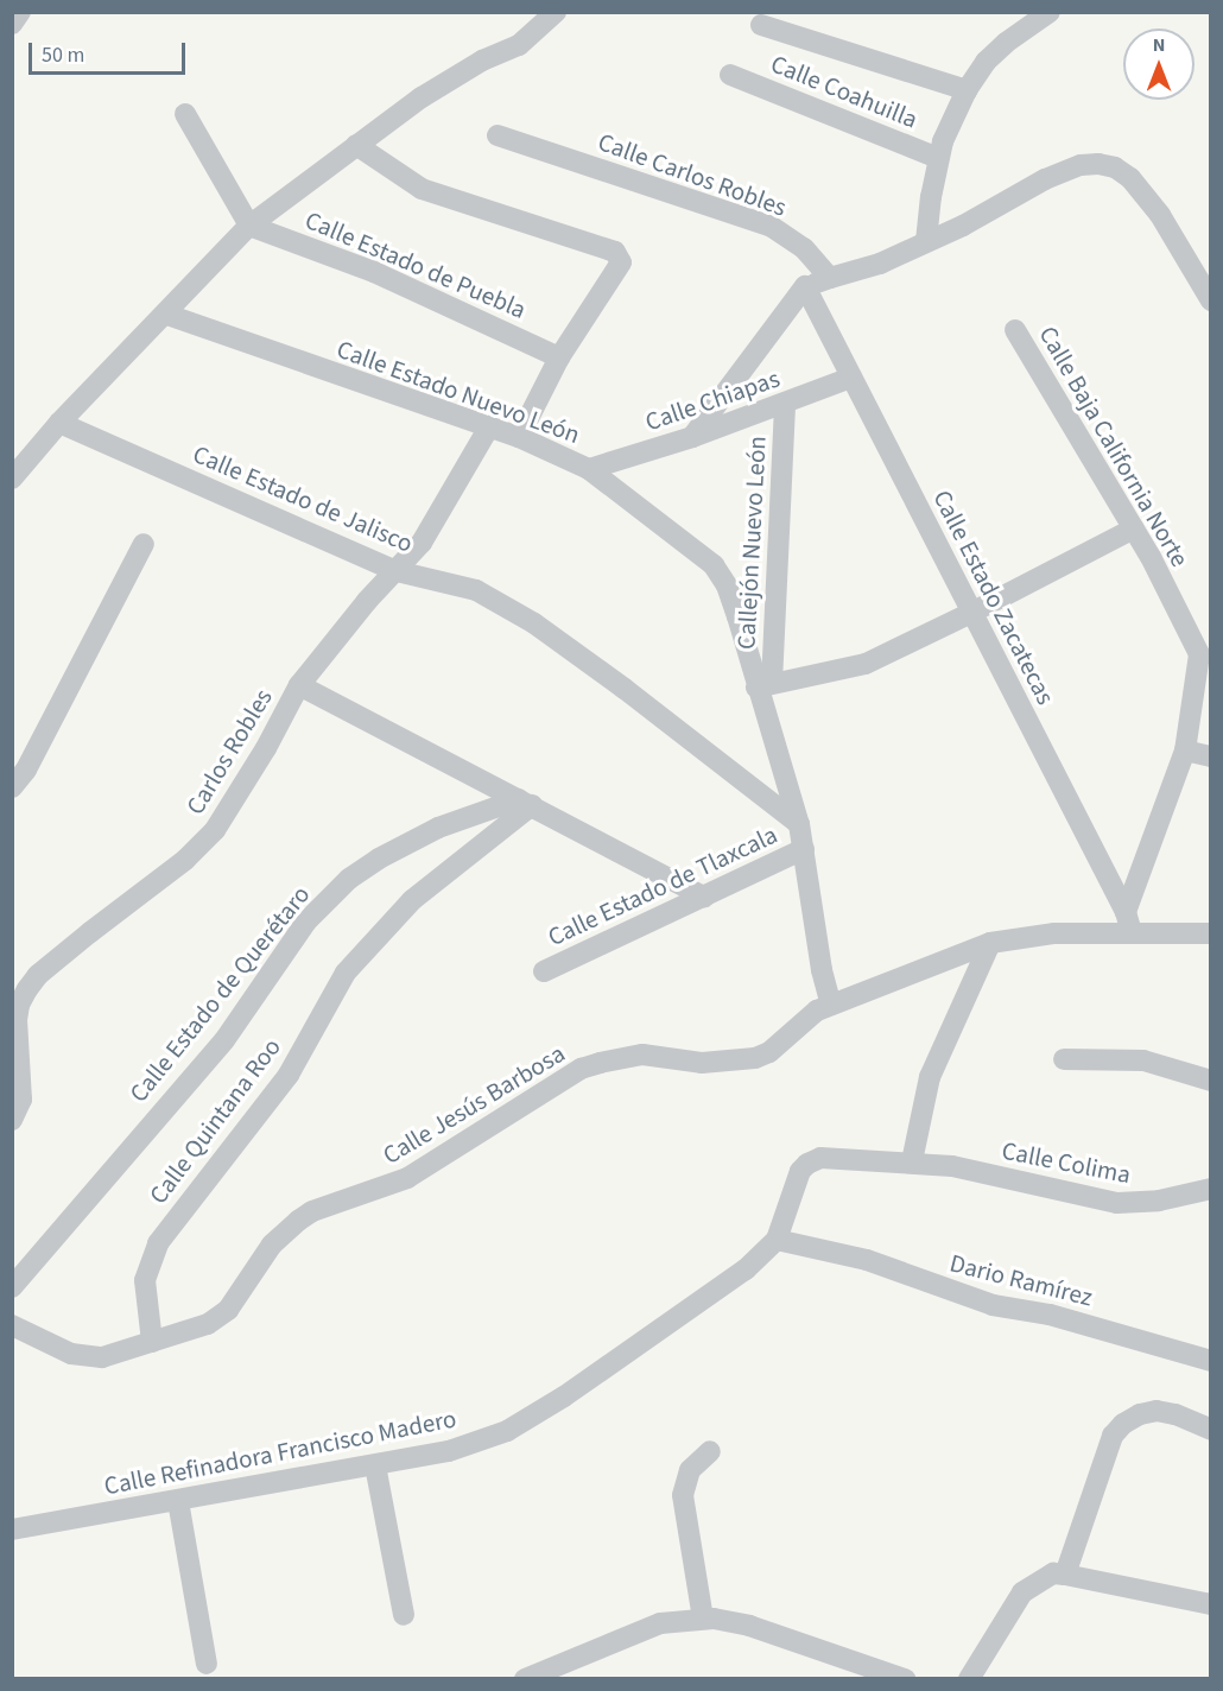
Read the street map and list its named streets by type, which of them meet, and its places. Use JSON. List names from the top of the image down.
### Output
{
  "streets": {
    "street": [
      "Calle Coahuilla",
      "Calle Carlos Robles",
      "Calle Estado de Puebla",
      "Calle Estado Nuevo León",
      "Calle Chiapas",
      "Calle Baja California Norte",
      "Calle Estado de Jalisco",
      "Callejón Nuevo León",
      "Calle Estado Zacatecas",
      "Carlos Robles",
      "Calle Estado de Tlaxcala",
      "Calle Estado de Querétaro",
      "Calle Jesús Barbosa",
      "Calle Quintana Roo",
      "Calle Colima",
      "Dario Ramírez",
      "Calle Refinadora Francisco Madero"
    ]
  },
  "crossings": [
    ["Calle Estado Nuevo León", "Calle Chiapas"],
    ["Calle Estado Nuevo León", "Calle Estado de Jalisco"],
    ["Calle Estado Nuevo León", "Callejón Nuevo León"],
    ["Calle Estado Nuevo León", "Carlos Robles"],
    ["Calle Estado Nuevo León", "Calle Estado de Tlaxcala"],
    ["Calle Estado Nuevo León", "Calle Jesús Barbosa"],
    ["Calle Chiapas", "Callejón Nuevo León"],
    ["Calle Chiapas", "Calle Estado Zacatecas"],
    ["Calle Baja California Norte", "Calle Estado Zacatecas"],
    ["Calle Baja California Norte", "Calle Jesús Barbosa"],
    ["Calle Estado de Jalisco", "Carlos Robles"],
    ["Calle Estado Zacatecas", "Calle Jesús Barbosa"],
    ["Calle Estado de Querétaro", "Calle Quintana Roo"],
    ["Calle Jesús Barbosa", "Calle Quintana Roo"],
    ["Calle Colima", "Calle Refinadora Francisco Madero"],
    ["Dario Ramírez", "Calle Refinadora Francisco Madero"]
  ],
  "scale_bar": "50 m",
  "north": "top"
}
